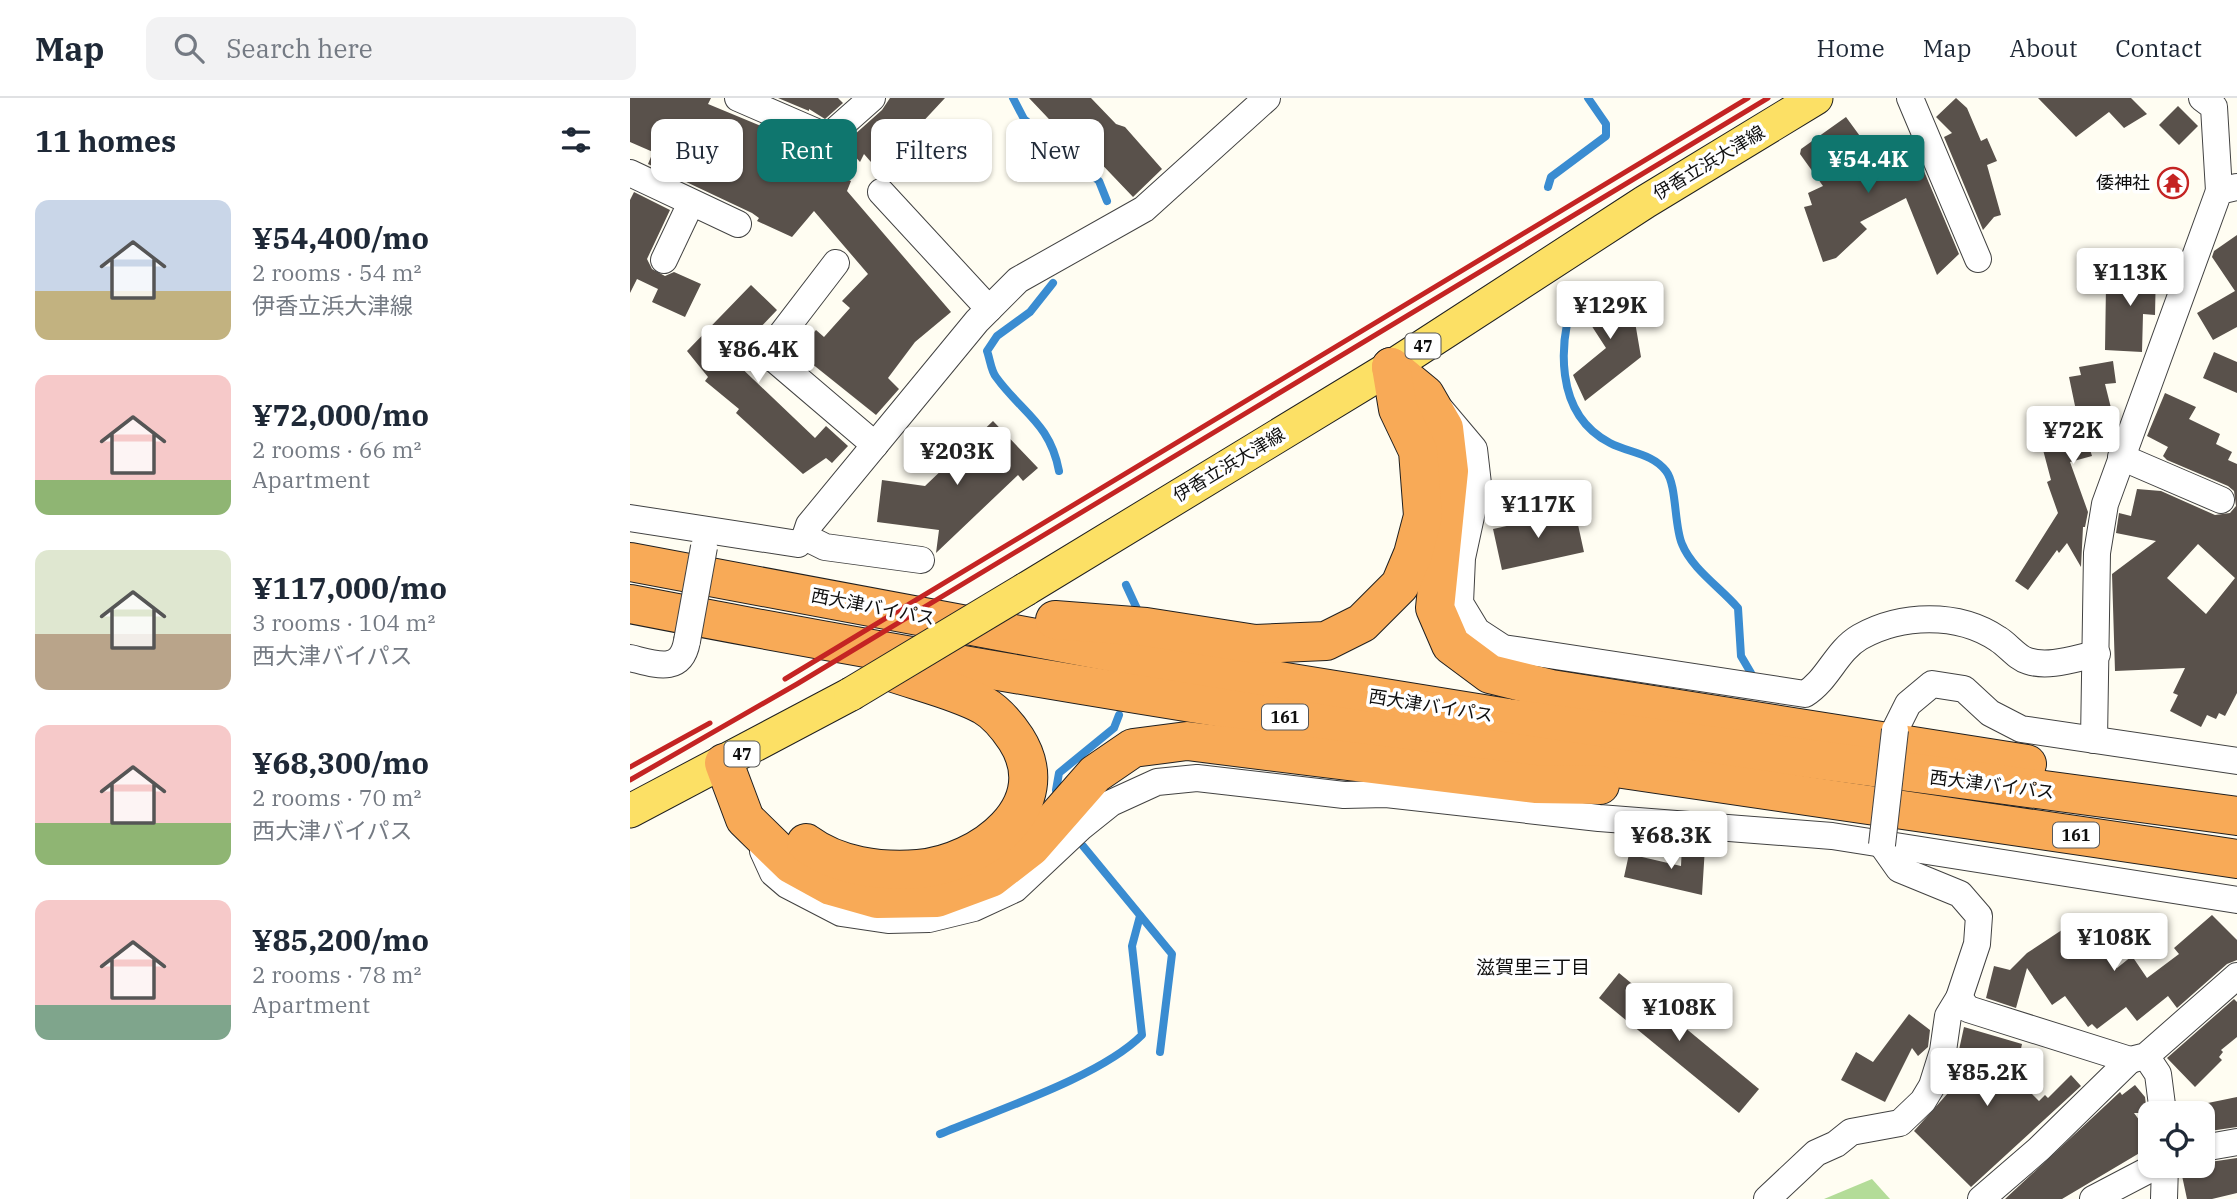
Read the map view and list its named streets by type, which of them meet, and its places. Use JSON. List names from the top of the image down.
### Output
{
  "streets": {
    "highway": ["西大津バイパス", "161"],
    "main road": ["伊香立浜大津線", "47"]
  },
  "districts": ["滋賀里三丁目"],
  "places": {
    "temple": ["倭神社"]
  },
  "page": {
    "header": "Map",
    "search": "Search here",
    "nav": [
      "Home",
      "Map",
      "About",
      "Contact"
    ],
    "heading": "11 homes",
    "chip": [
      "Buy",
      "Rent",
      "Filters",
      "New"
    ],
    "price": [
      "¥54.4K",
      "¥113K",
      "¥129K",
      "¥86.4K",
      "¥72K",
      "¥203K",
      "¥117K",
      "¥68.3K",
      "¥108K",
      "¥108K",
      "¥85.2K"
    ],
    "list": [
      {
        "name": "¥54,400/mo",
        "note": "2 rooms · 54 m² · 伊香立浜大津線"
      },
      {
        "name": "¥72,000/mo",
        "note": "2 rooms · 66 m² · Apartment"
      },
      {
        "name": "¥117,000/mo",
        "note": "3 rooms · 104 m² · 西大津バイパス"
      },
      {
        "name": "¥68,300/mo",
        "note": "2 rooms · 70 m² · 西大津バイパス"
      },
      {
        "name": "¥85,200/mo",
        "note": "2 rooms · 78 m² · Apartment"
      }
    ]
  }
}
